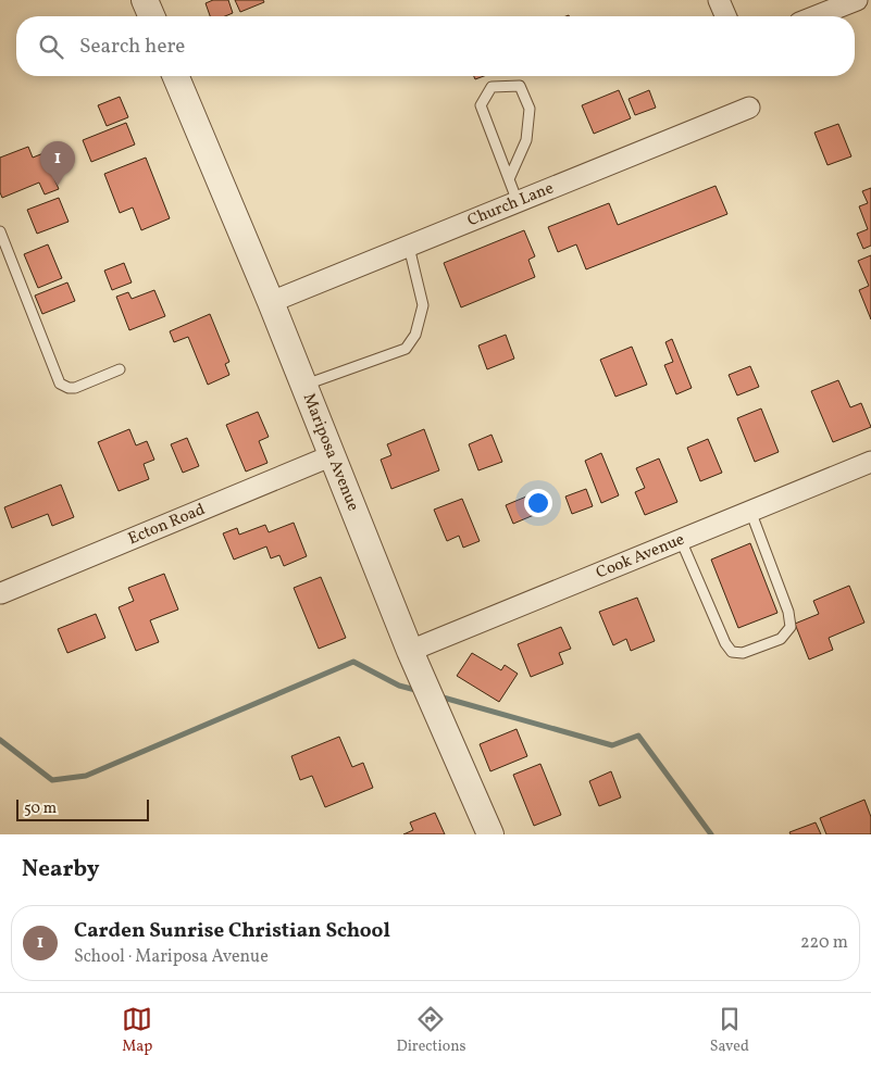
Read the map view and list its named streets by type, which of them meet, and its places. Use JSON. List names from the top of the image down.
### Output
{
  "streets": {
    "street": [
      "Church Lane",
      "Mariposa Avenue",
      "Ecton Road",
      "Cook Avenue"
    ]
  },
  "crossings": [
    ["Church Lane", "Mariposa Avenue"],
    ["Mariposa Avenue", "Ecton Road"],
    ["Mariposa Avenue", "Cook Avenue"]
  ],
  "scale_bar": "50 m",
  "page": {
    "search": "Search here",
    "pins": "1",
    "scale": "50 m",
    "heading": "Nearby",
    "list": [
      {
        "mark": "1",
        "name": "Carden Sunrise Christian School",
        "note": "School · Mariposa Avenue",
        "value": "220 m"
      }
    ],
    "nav": ["Map", "Directions", "Saved"]
  }
}
